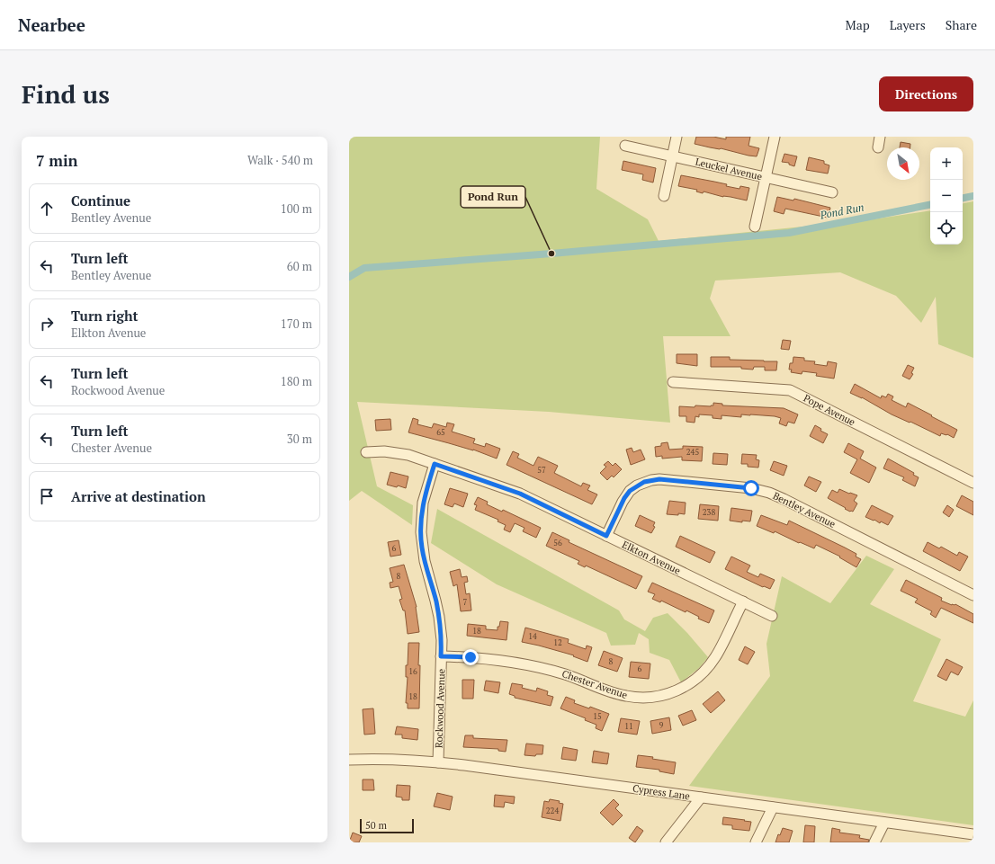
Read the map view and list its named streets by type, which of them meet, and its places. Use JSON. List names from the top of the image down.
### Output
{
  "streets": {
    "street": [
      "Leuckel Avenue",
      "Pope Avenue",
      "Bentley Avenue",
      "Elkton Avenue",
      "Chester Avenue",
      "Rockwood Avenue",
      "Cypress Lane"
    ]
  },
  "crossings": [
    ["Bentley Avenue", "Elkton Avenue"],
    ["Elkton Avenue", "Chester Avenue"],
    ["Elkton Avenue", "Rockwood Avenue"],
    ["Chester Avenue", "Rockwood Avenue"],
    ["Rockwood Avenue", "Cypress Lane"]
  ],
  "water": ["Pond Run"],
  "places": ["Pond Run"],
  "house_numbers": [
    "65",
    "245",
    "57",
    "238",
    "56",
    "6",
    "8",
    "7",
    "18",
    "14",
    "12",
    "8",
    "6",
    "16",
    "18",
    "15",
    "9",
    "11",
    "224"
  ],
  "scale_bar": "50 m",
  "north": "bottom right",
  "page": {
    "header": "Nearbee",
    "nav": ["Map", "Layers", "Share"],
    "buttons": "Directions",
    "title": "Find us",
    "heading": ["7 min", "Walk · 540 m"],
    "map_buttons": ["+", "−"],
    "list": [
      ["Continue", "Bentley Avenue", "100 m"],
      ["Turn left", "Bentley Avenue", "60 m"],
      ["Turn right", "Elkton Avenue", "170 m"],
      ["Turn left", "Rockwood Avenue", "180 m"],
      ["Turn left", "Chester Avenue", "30 m"],
      "Arrive at destination"
    ],
    "scale": "50 m"
  }
}
